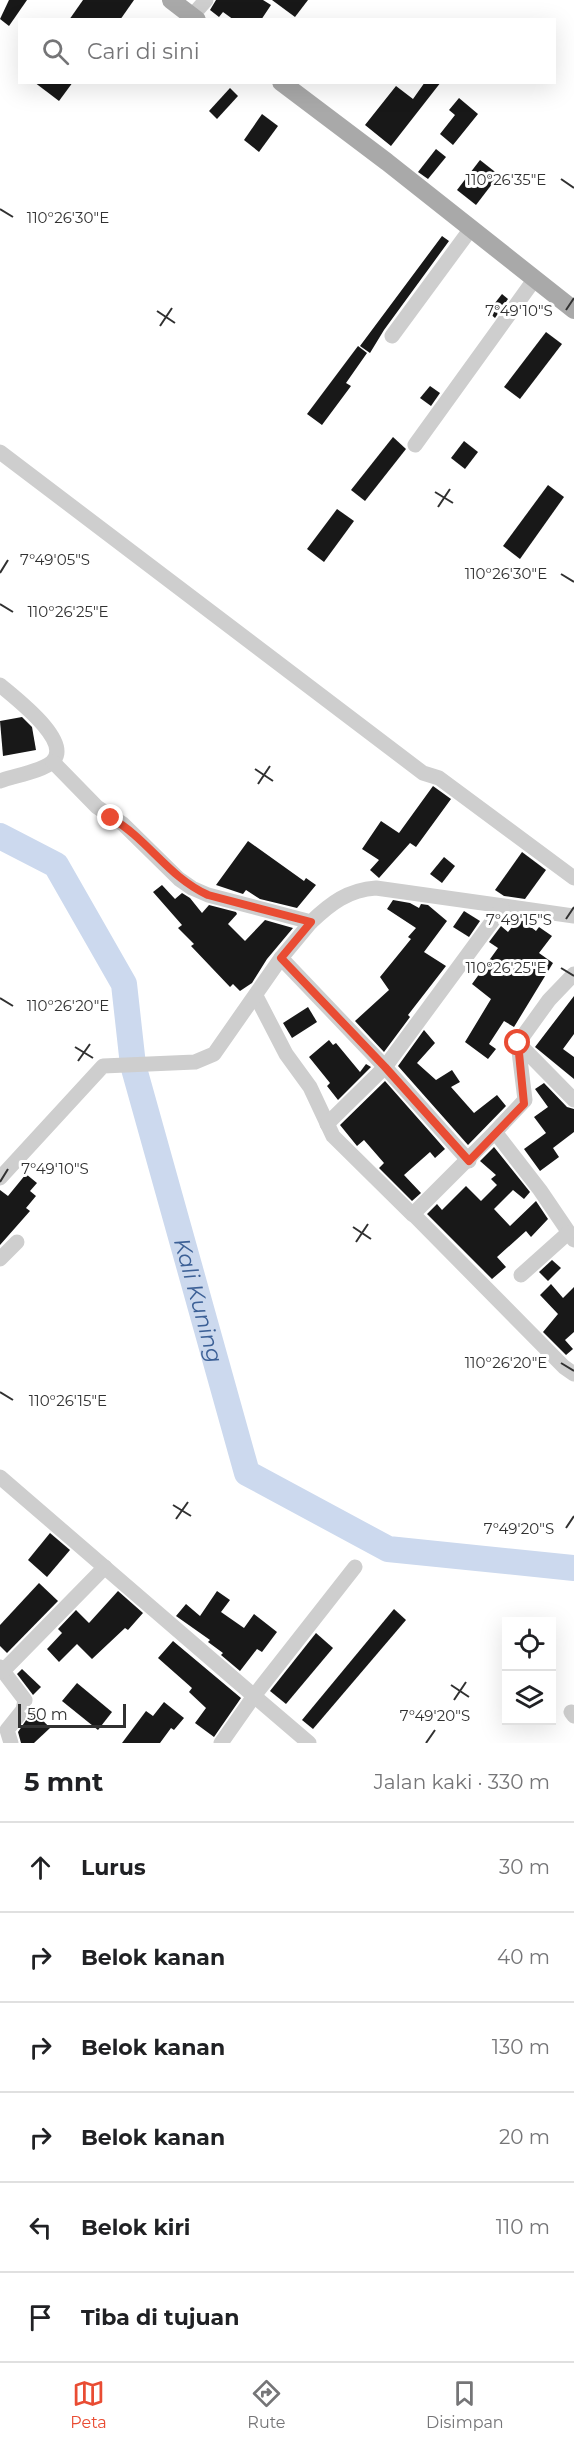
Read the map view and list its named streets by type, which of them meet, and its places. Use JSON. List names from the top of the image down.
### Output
{
  "water": ["Kali Kuning"],
  "scale_bar": "50 m",
  "page": {
    "search": "Cari di sini",
    "scale": "50 m",
    "heading": ["5 mnt", "Jalan kaki · 330 m"],
    "list": [
      ["Lurus", "30 m"],
      ["Belok kanan", "40 m"],
      ["Belok kanan", "130 m"],
      ["Belok kanan", "20 m"],
      ["Belok kiri", "110 m"],
      "Tiba di tujuan"
    ],
    "nav": ["Peta", "Rute", "Disimpan"]
  },
  "coordinates": [
    "110°26'35\"E",
    "110°26'30\"E",
    "7°49'10\"S",
    "7°49'05\"S",
    "110°26'25\"E",
    "7°49'15\"S",
    "110°26'20\"E",
    "110°26'15\"E",
    "7°49'20\"S"
  ]
}
